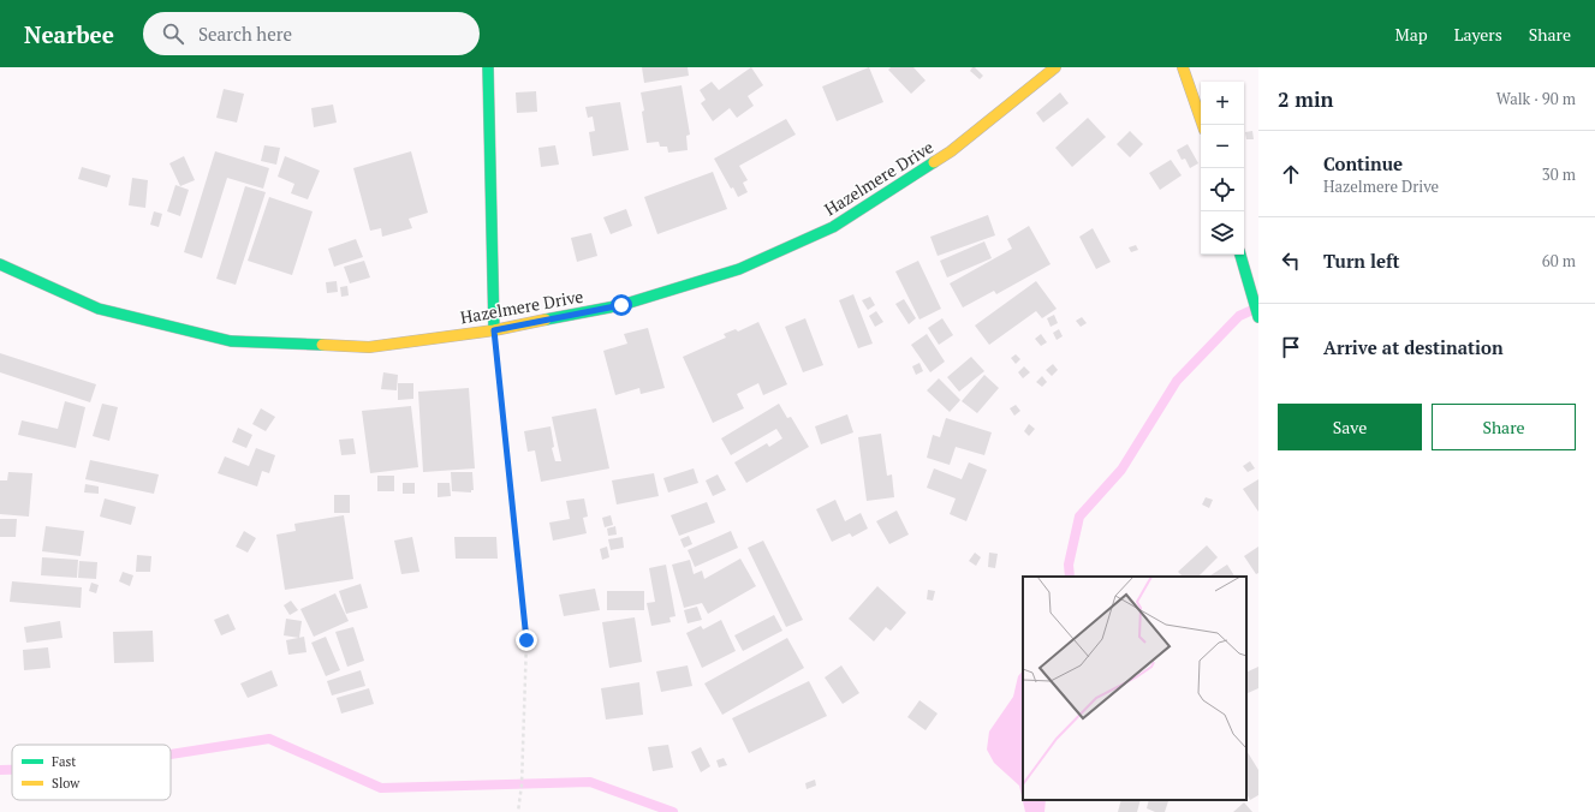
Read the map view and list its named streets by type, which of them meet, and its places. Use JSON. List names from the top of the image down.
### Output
{
  "streets": {
    "street": ["Hazelmere Drive"]
  },
  "legend": ["Fast", "Slow"],
  "page": {
    "header": "Nearbee",
    "search": "Search here",
    "nav": ["Map", "Layers", "Share"],
    "heading": ["2 min", "Walk · 90 m"],
    "map_buttons": ["+", "−"],
    "list": [
      ["Continue", "Hazelmere Drive", "30 m"],
      ["Turn left", "60 m"],
      "Arrive at destination"
    ],
    "buttons": ["Save", "Share"]
  }
}
